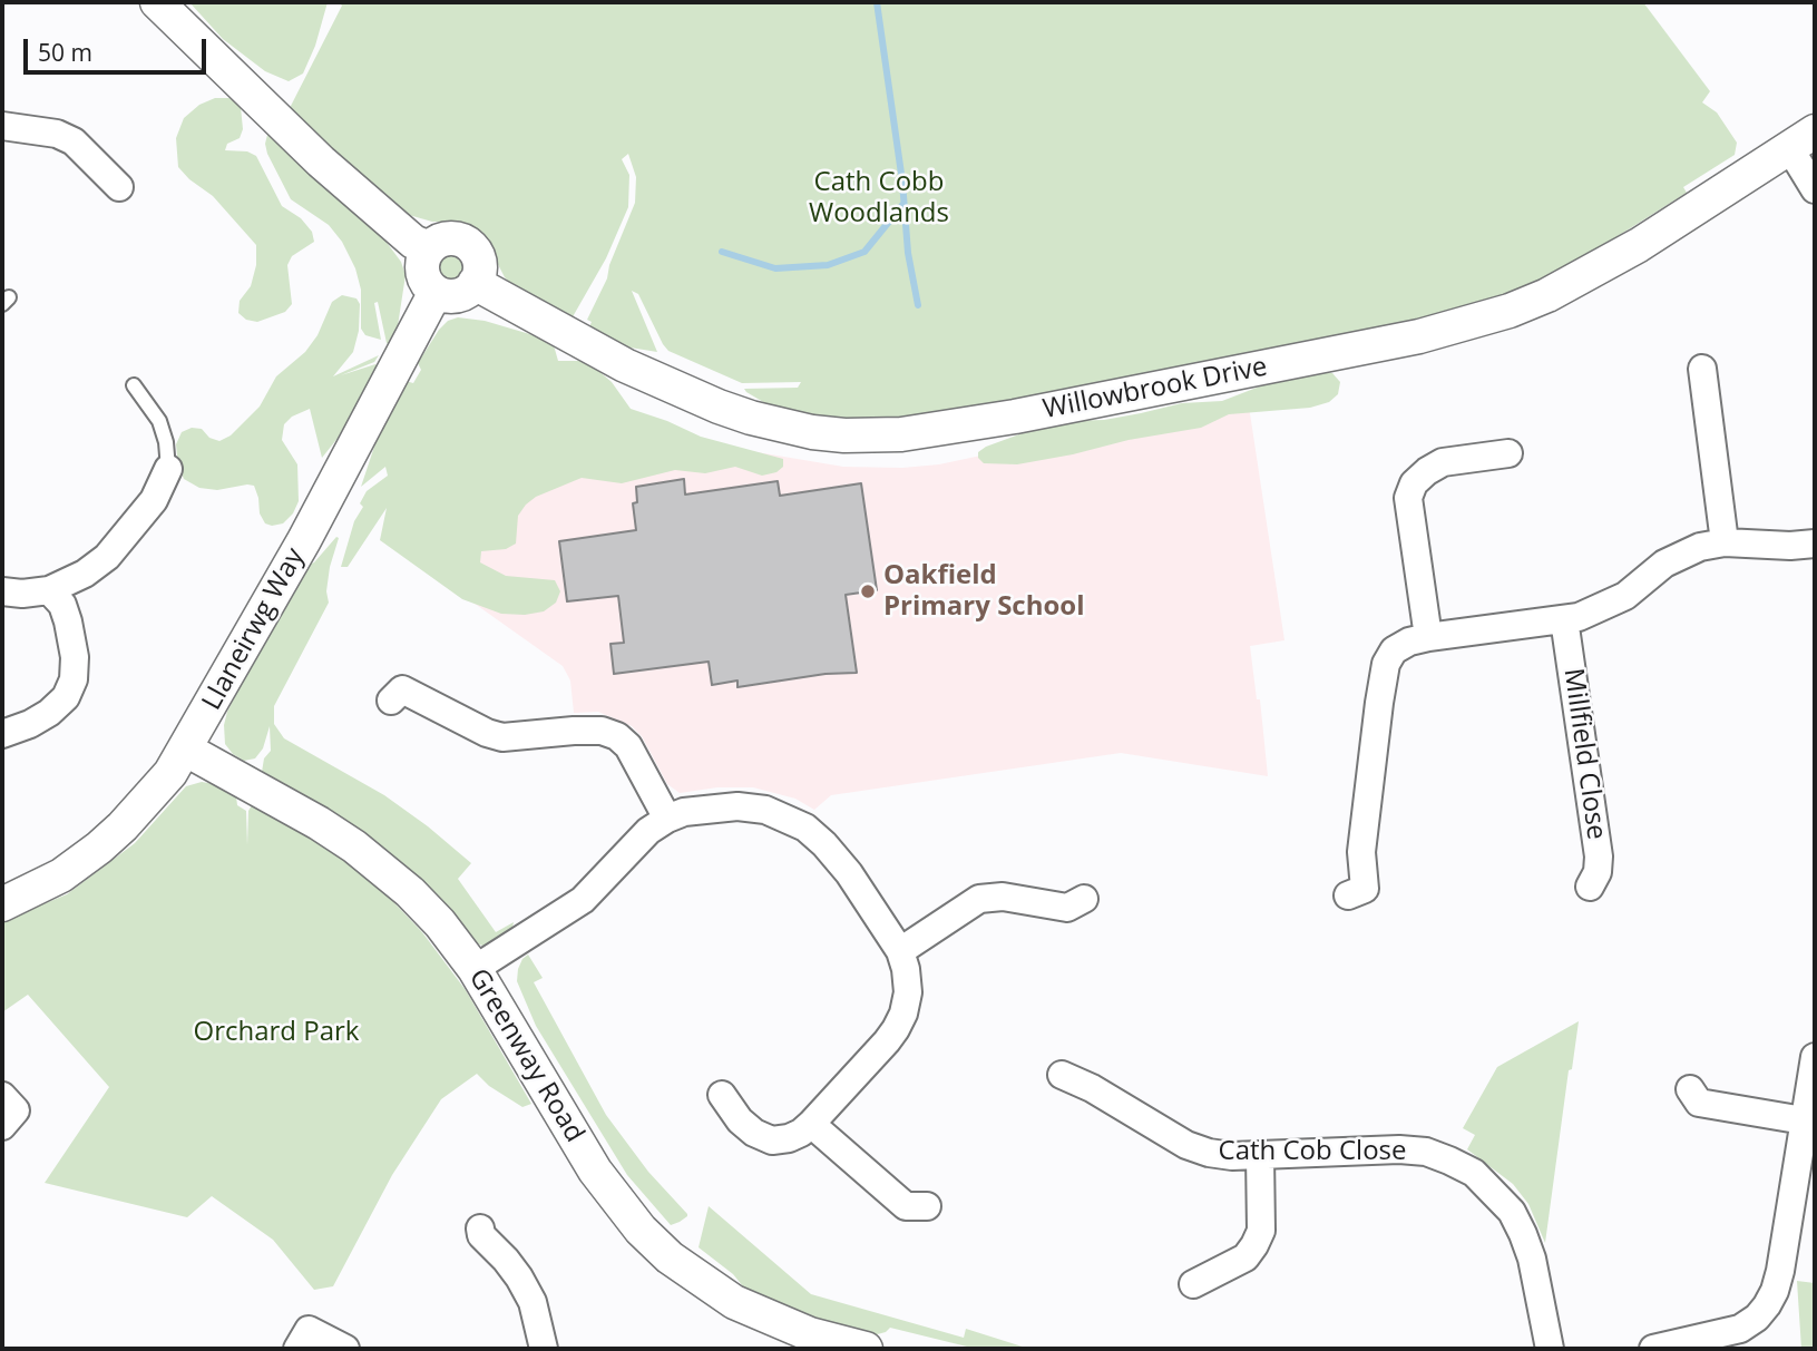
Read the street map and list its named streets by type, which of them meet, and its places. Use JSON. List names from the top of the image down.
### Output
{
  "streets": {
    "street": [
      "Willowbrook Drive",
      "Llaneirwg Way",
      "Millfield Close",
      "Greenway Road",
      "Cath Cob Close"
    ]
  },
  "crossings": [
    ["Willowbrook Drive", "Llaneirwg Way"],
    ["Llaneirwg Way", "Greenway Road"]
  ],
  "parks": ["Cath Cobb Woodlands", "Orchard Park"],
  "places": ["Oakfield Primary School"],
  "scale_bar": "50 m"
}
